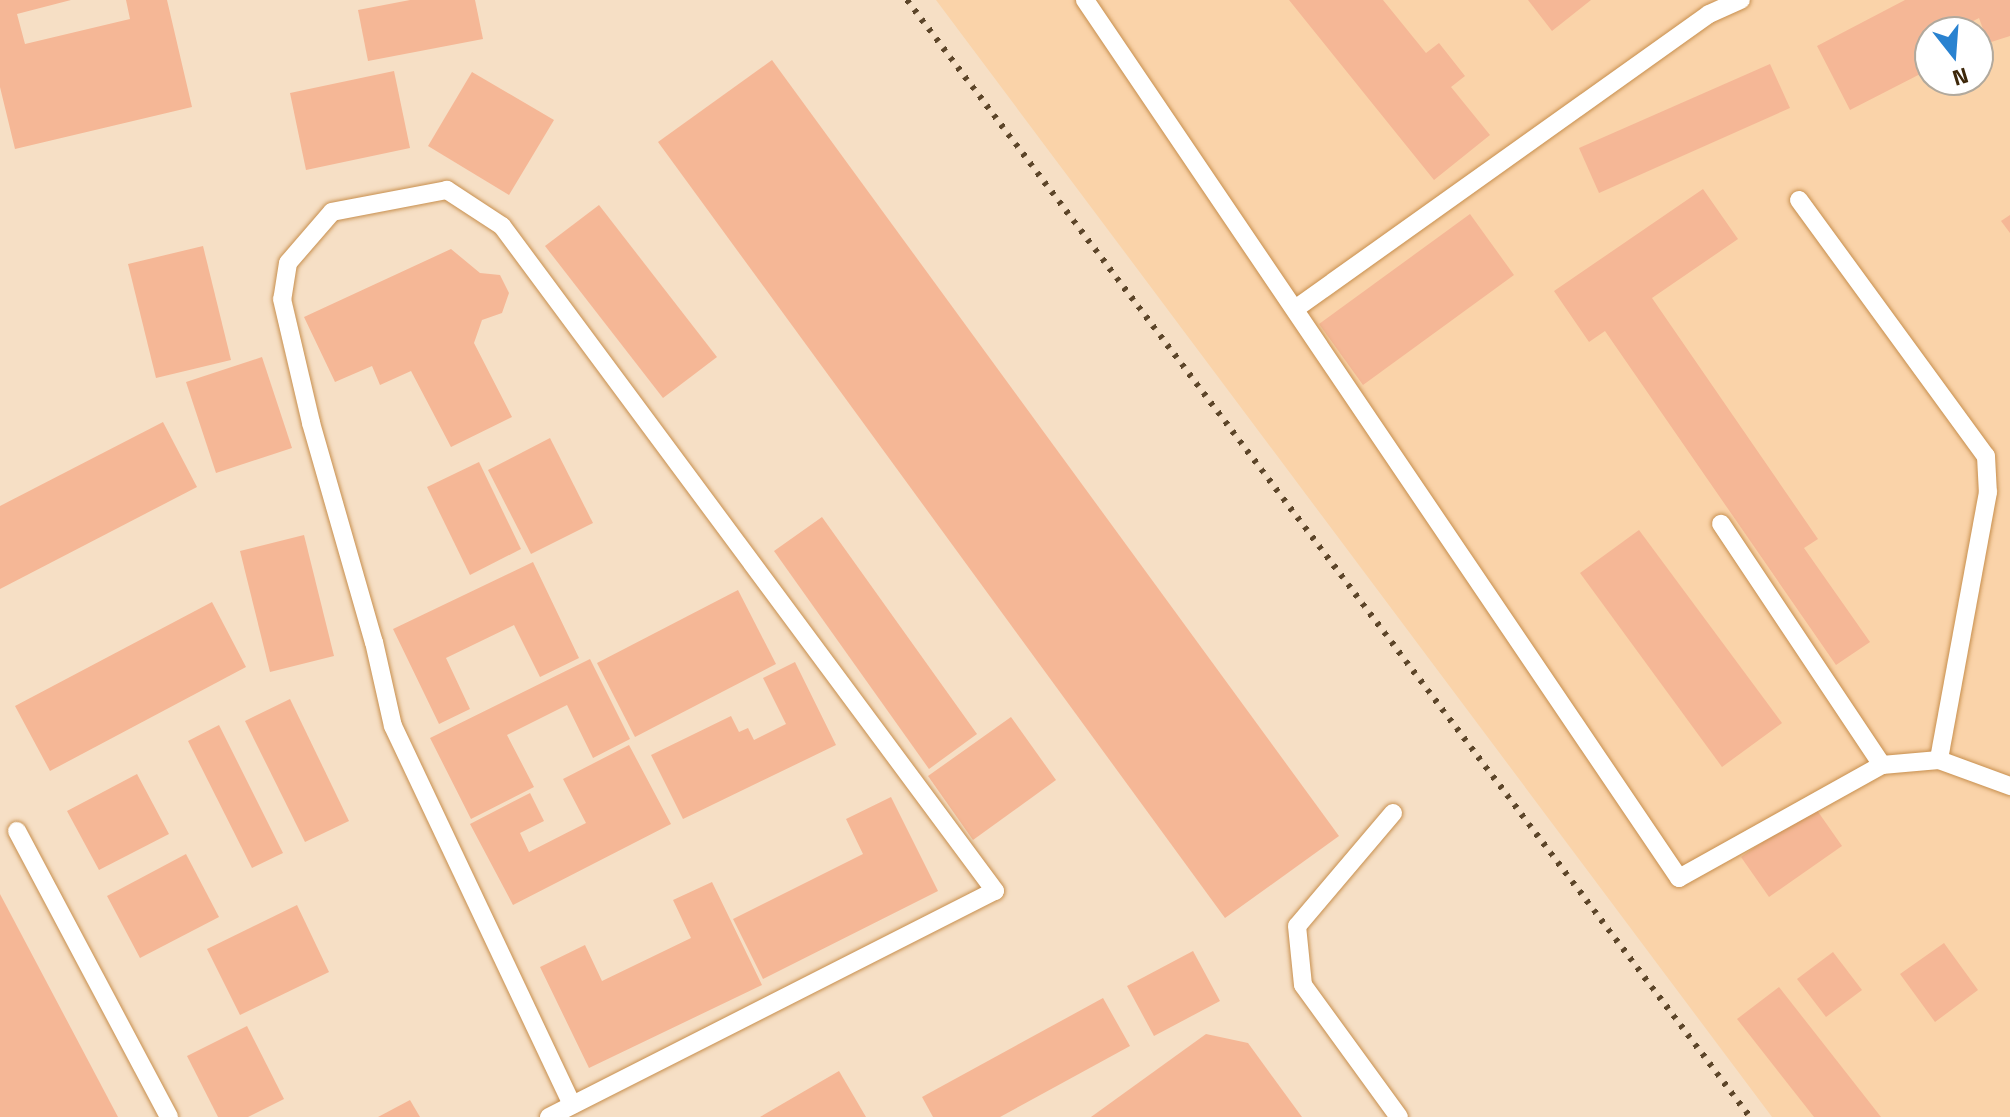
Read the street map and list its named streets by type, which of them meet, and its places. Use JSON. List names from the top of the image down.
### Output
{
  "north": "bottom"
}
